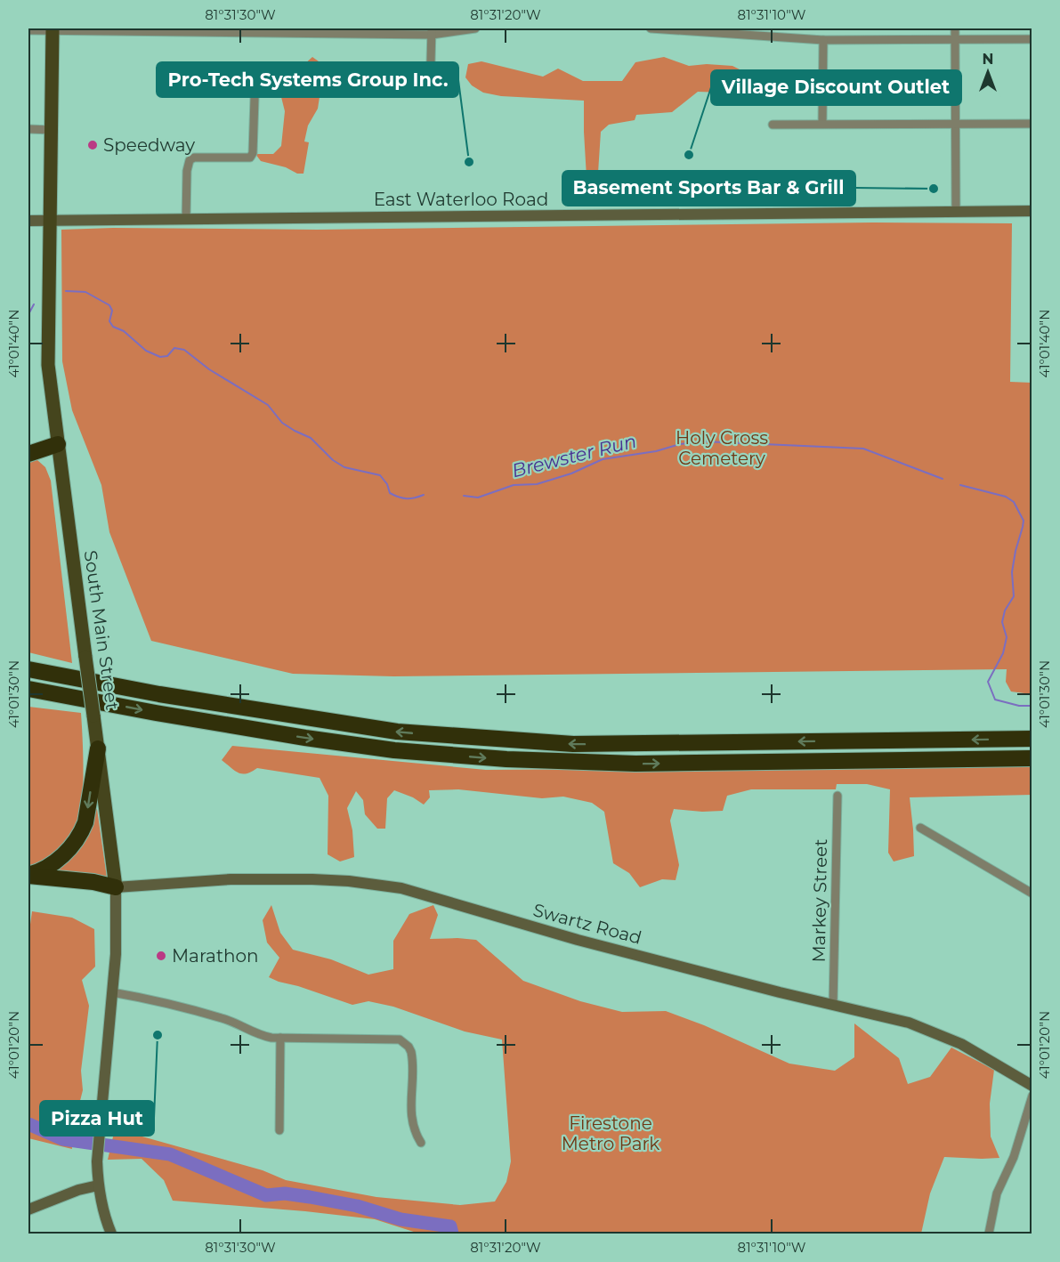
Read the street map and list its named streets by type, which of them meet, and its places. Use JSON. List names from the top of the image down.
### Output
{
  "streets": {
    "main road": ["East Waterloo Road", "South Main Street", "Swartz Road"],
    "street": ["Markey Street"]
  },
  "crossings": [
    ["East Waterloo Road", "South Main Street"],
    ["South Main Street", "Swartz Road"],
    ["Markey Street", "Swartz Road"]
  ],
  "water": ["Brewster Run"],
  "parks": ["Holy Cross Cemetery", "Firestone Metro Park"],
  "places": [
    "Speedway",
    "Village Discount Outlet",
    "Pro-Tech Systems Group Inc.",
    "Basement Sports Bar & Grill",
    "Marathon",
    "Pizza Hut"
  ],
  "north": "top",
  "coordinates": [
    "81°31'30\"W",
    "81°31'20\"W",
    "81°31'10\"W",
    "41°01'40\"N",
    "41°01'30\"N",
    "41°01'20\"N"
  ]
}
